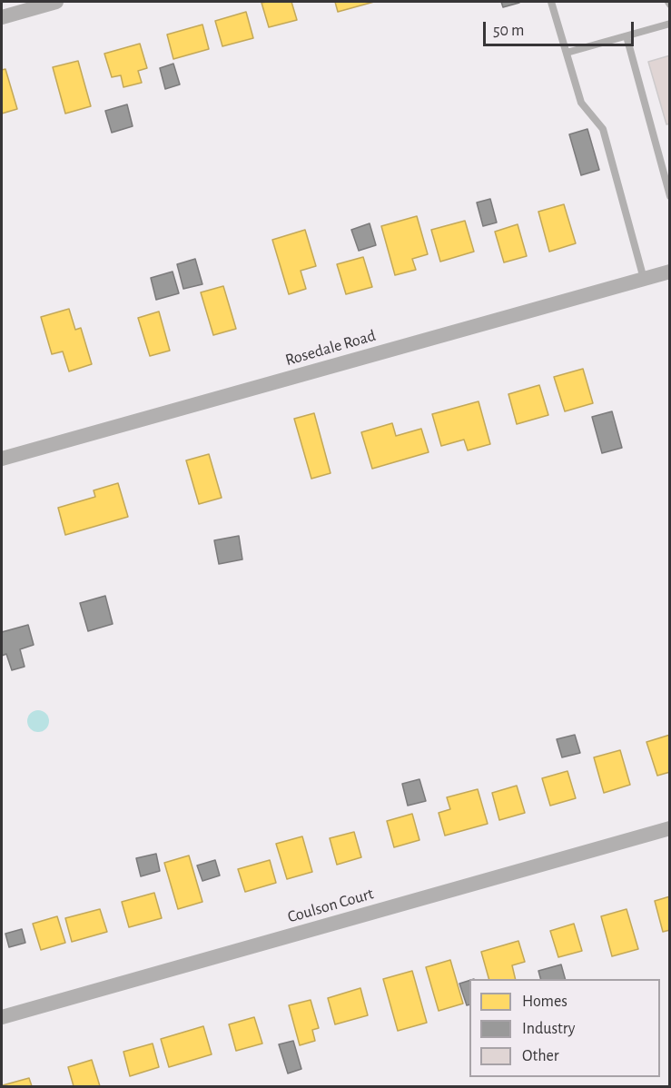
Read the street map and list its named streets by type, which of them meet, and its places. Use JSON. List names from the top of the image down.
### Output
{
  "streets": {
    "street": ["Rosedale Road", "Coulson Court"]
  },
  "legend": ["Homes", "Industry", "Other"],
  "scale_bar": "50 m"
}
